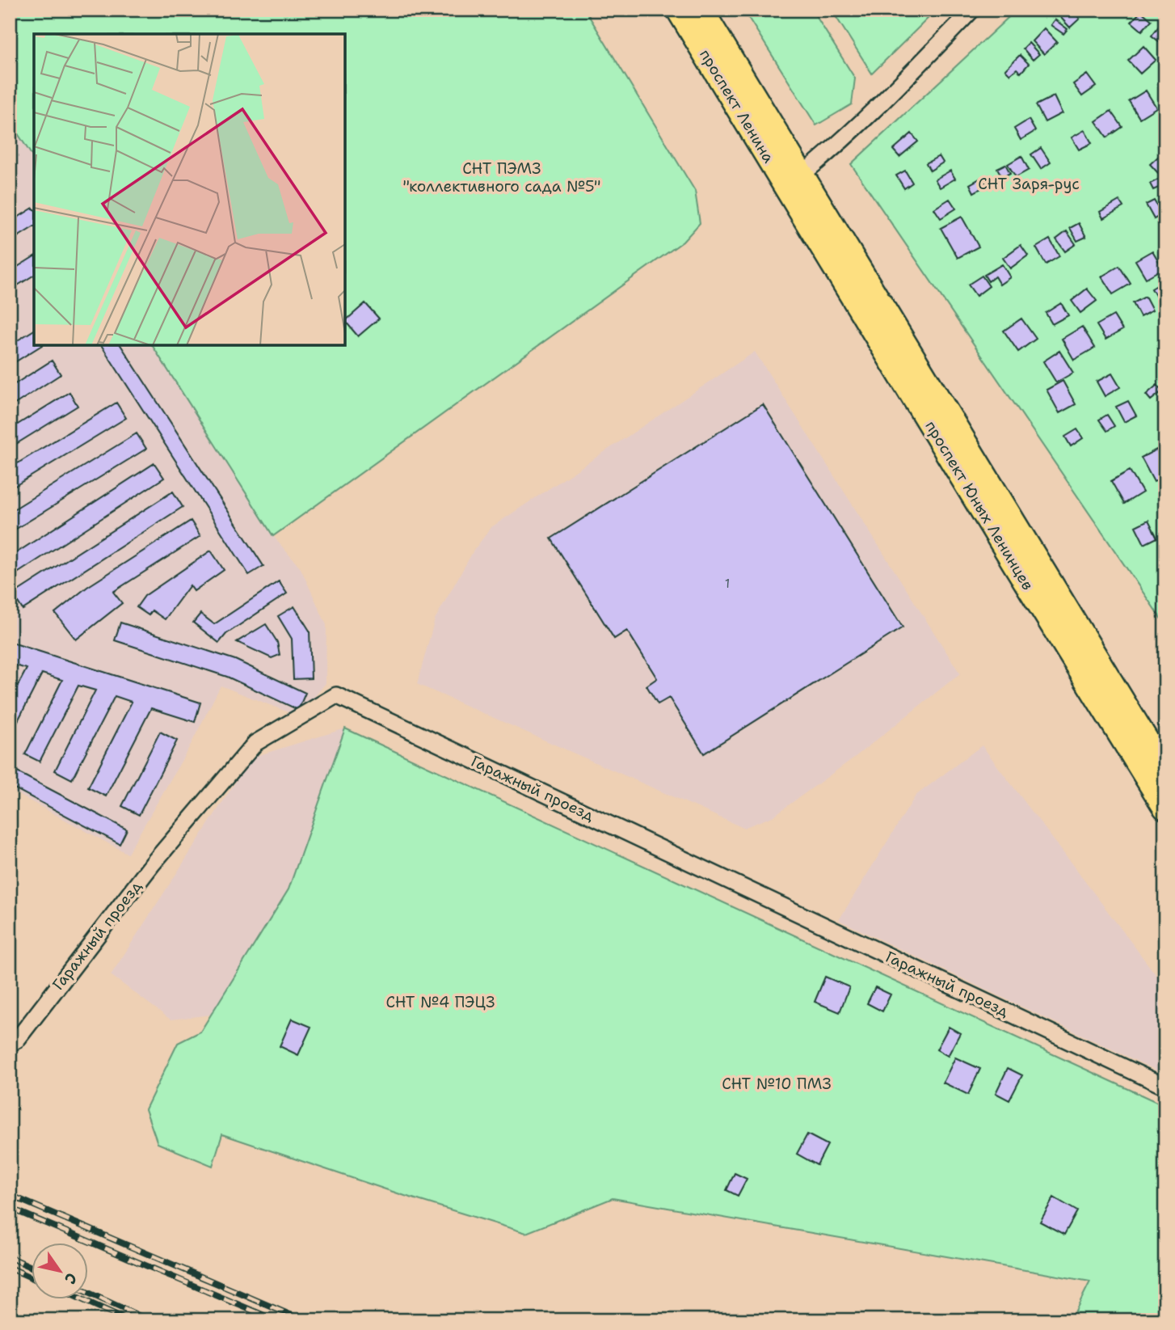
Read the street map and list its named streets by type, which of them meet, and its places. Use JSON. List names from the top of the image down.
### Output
{
  "streets": {
    "main road": ["проспект Ленина", "проспект Юных Ленинцев"],
    "street": ["Гаражный проезд"]
  },
  "crossings": [
    ["проспект Ленина", "проспект Юных Ленинцев"]
  ],
  "parks": [
    "СНТ ПЭМЗ \"коллективного сада №5\"",
    "СНТ Заря-рус",
    "СНТ №4 ПЭЦЗ",
    "СНТ №10 ПМЗ"
  ],
  "house_numbers": ["1"],
  "north": "bottom right"
}
